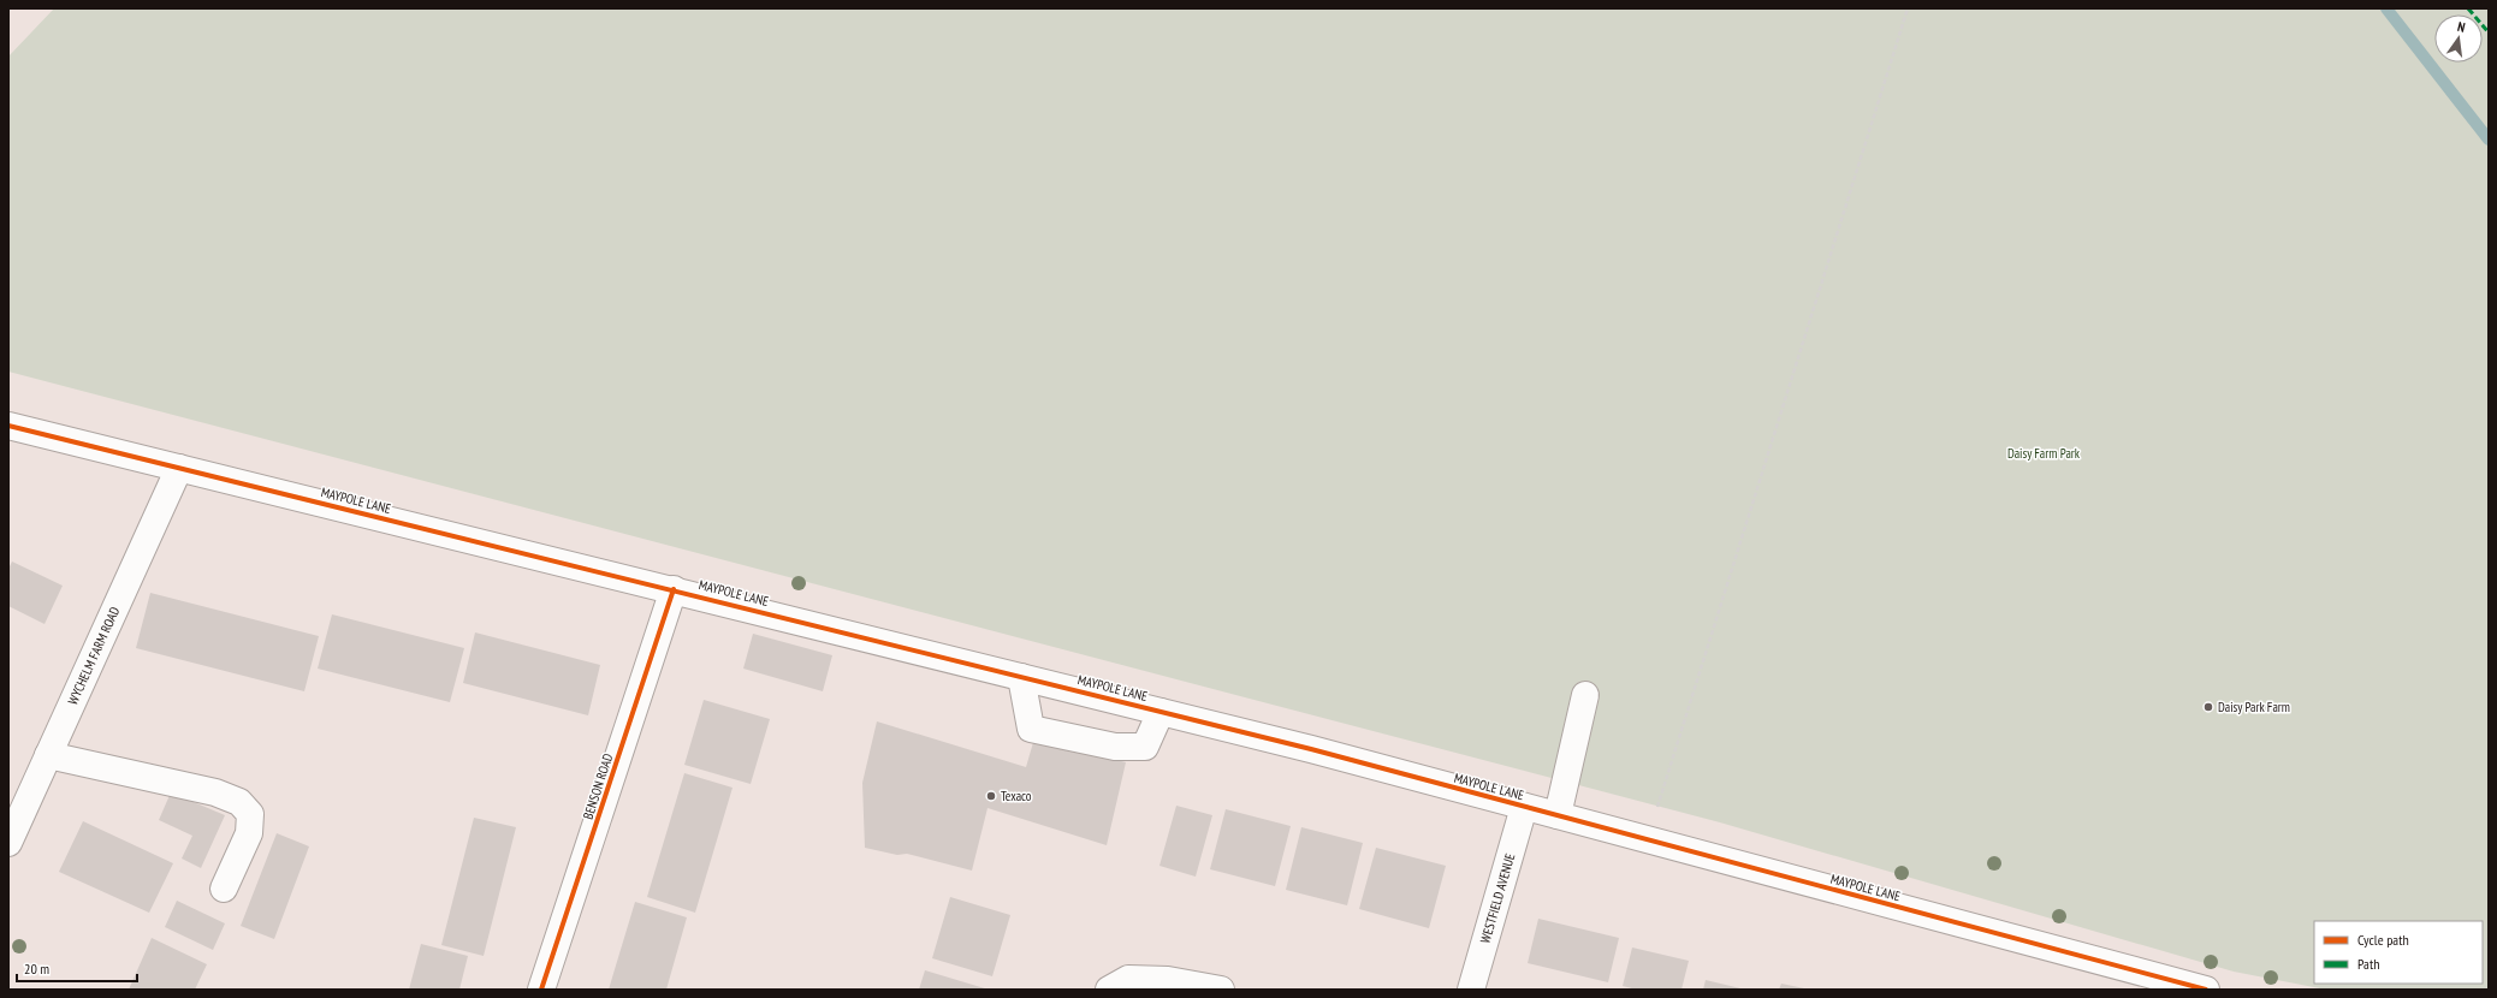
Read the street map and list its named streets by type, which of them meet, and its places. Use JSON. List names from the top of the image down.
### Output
{
  "streets": {
    "street": [
      "MAYPOLE LANE",
      "WYCHELM FARM ROAD",
      "BENSON ROAD",
      "WESTFIELD AVENUE"
    ]
  },
  "crossings": [
    ["MAYPOLE LANE", "WYCHELM FARM ROAD"],
    ["MAYPOLE LANE", "BENSON ROAD"],
    ["MAYPOLE LANE", "WESTFIELD AVENUE"]
  ],
  "parks": ["Daisy Farm Park"],
  "places": ["Daisy Park Farm", "Texaco"],
  "legend": ["Cycle path", "Path"],
  "scale_bar": "20 m",
  "north": "top"
}
